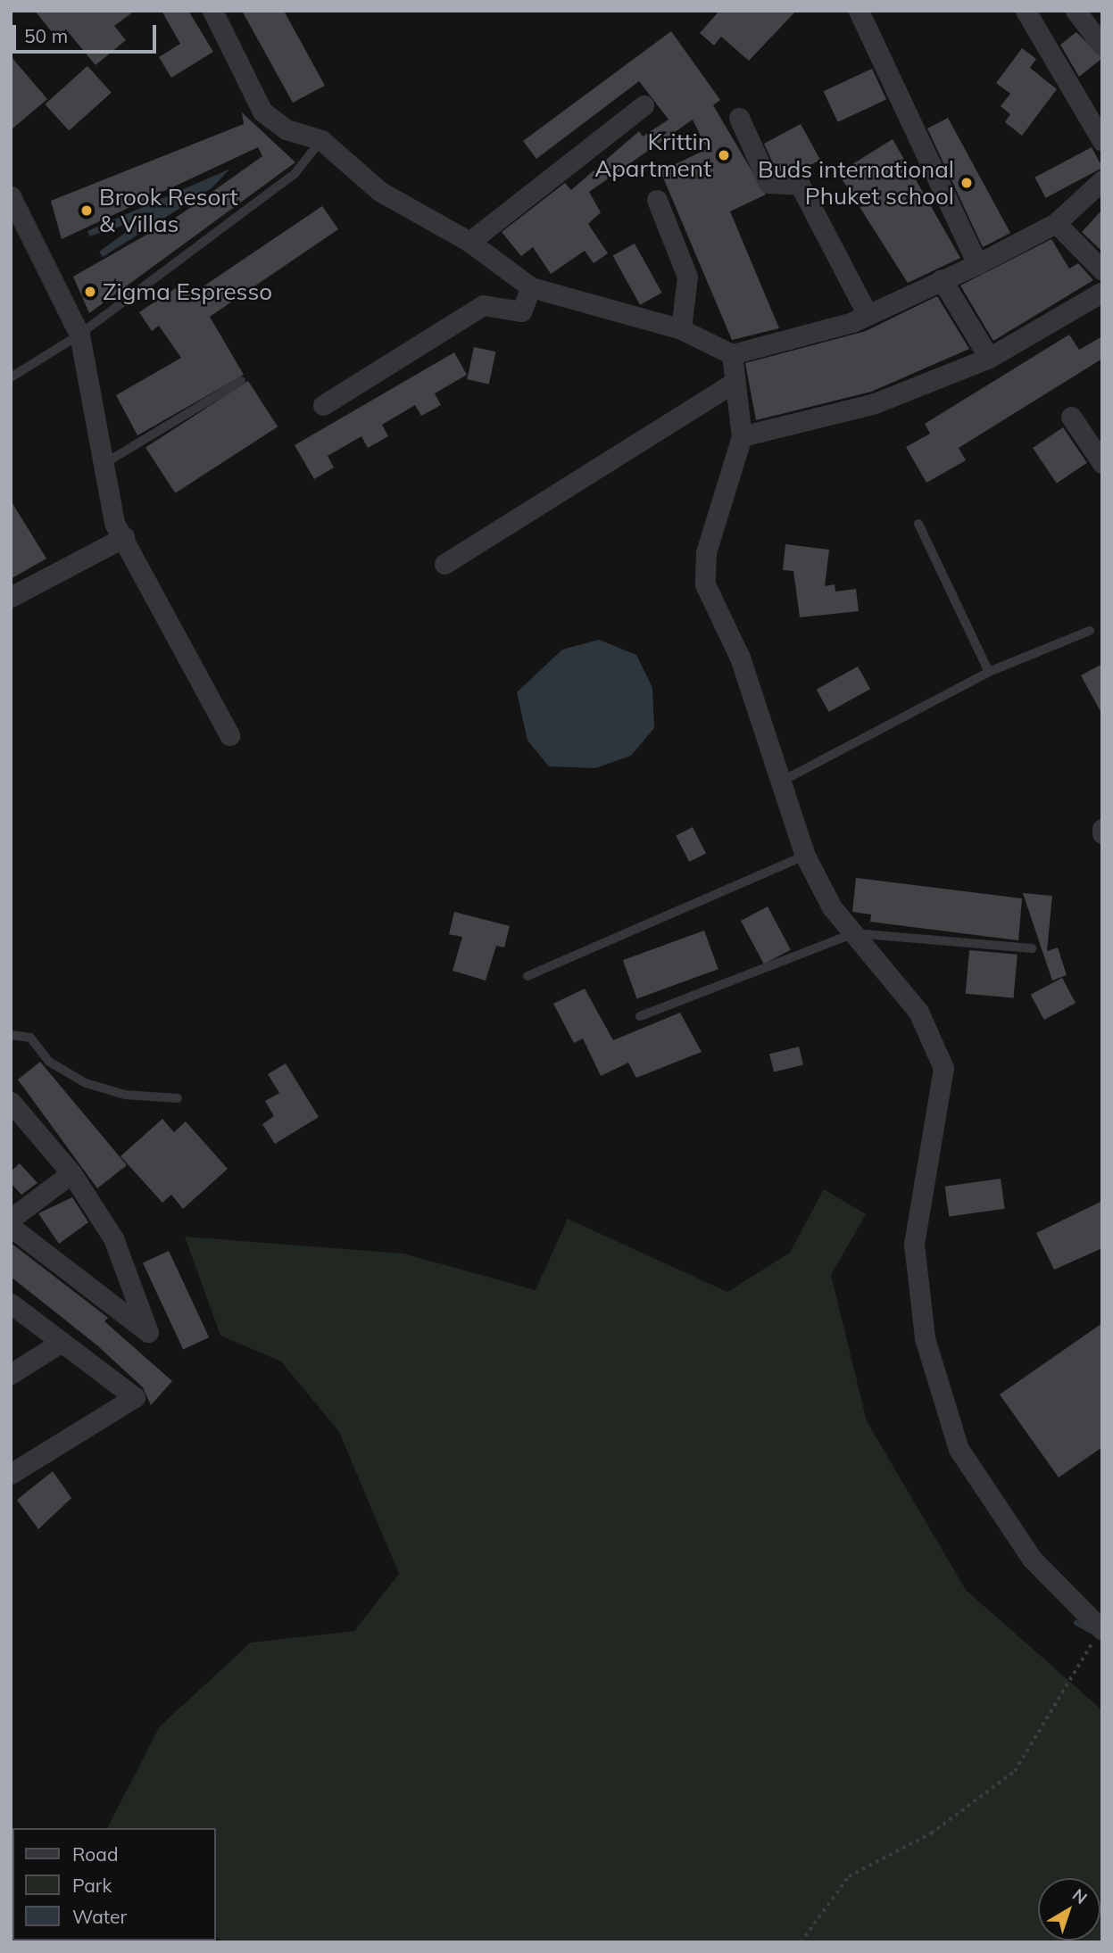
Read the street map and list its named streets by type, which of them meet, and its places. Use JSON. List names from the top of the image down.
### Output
{
  "places": [
    "Krittin Apartment",
    "Buds international Phuket school",
    "Brook Resort & Villas",
    "Zigma Espresso"
  ],
  "legend": ["Road", "Park", "Water"],
  "scale_bar": "50 m",
  "north": "top right"
}
